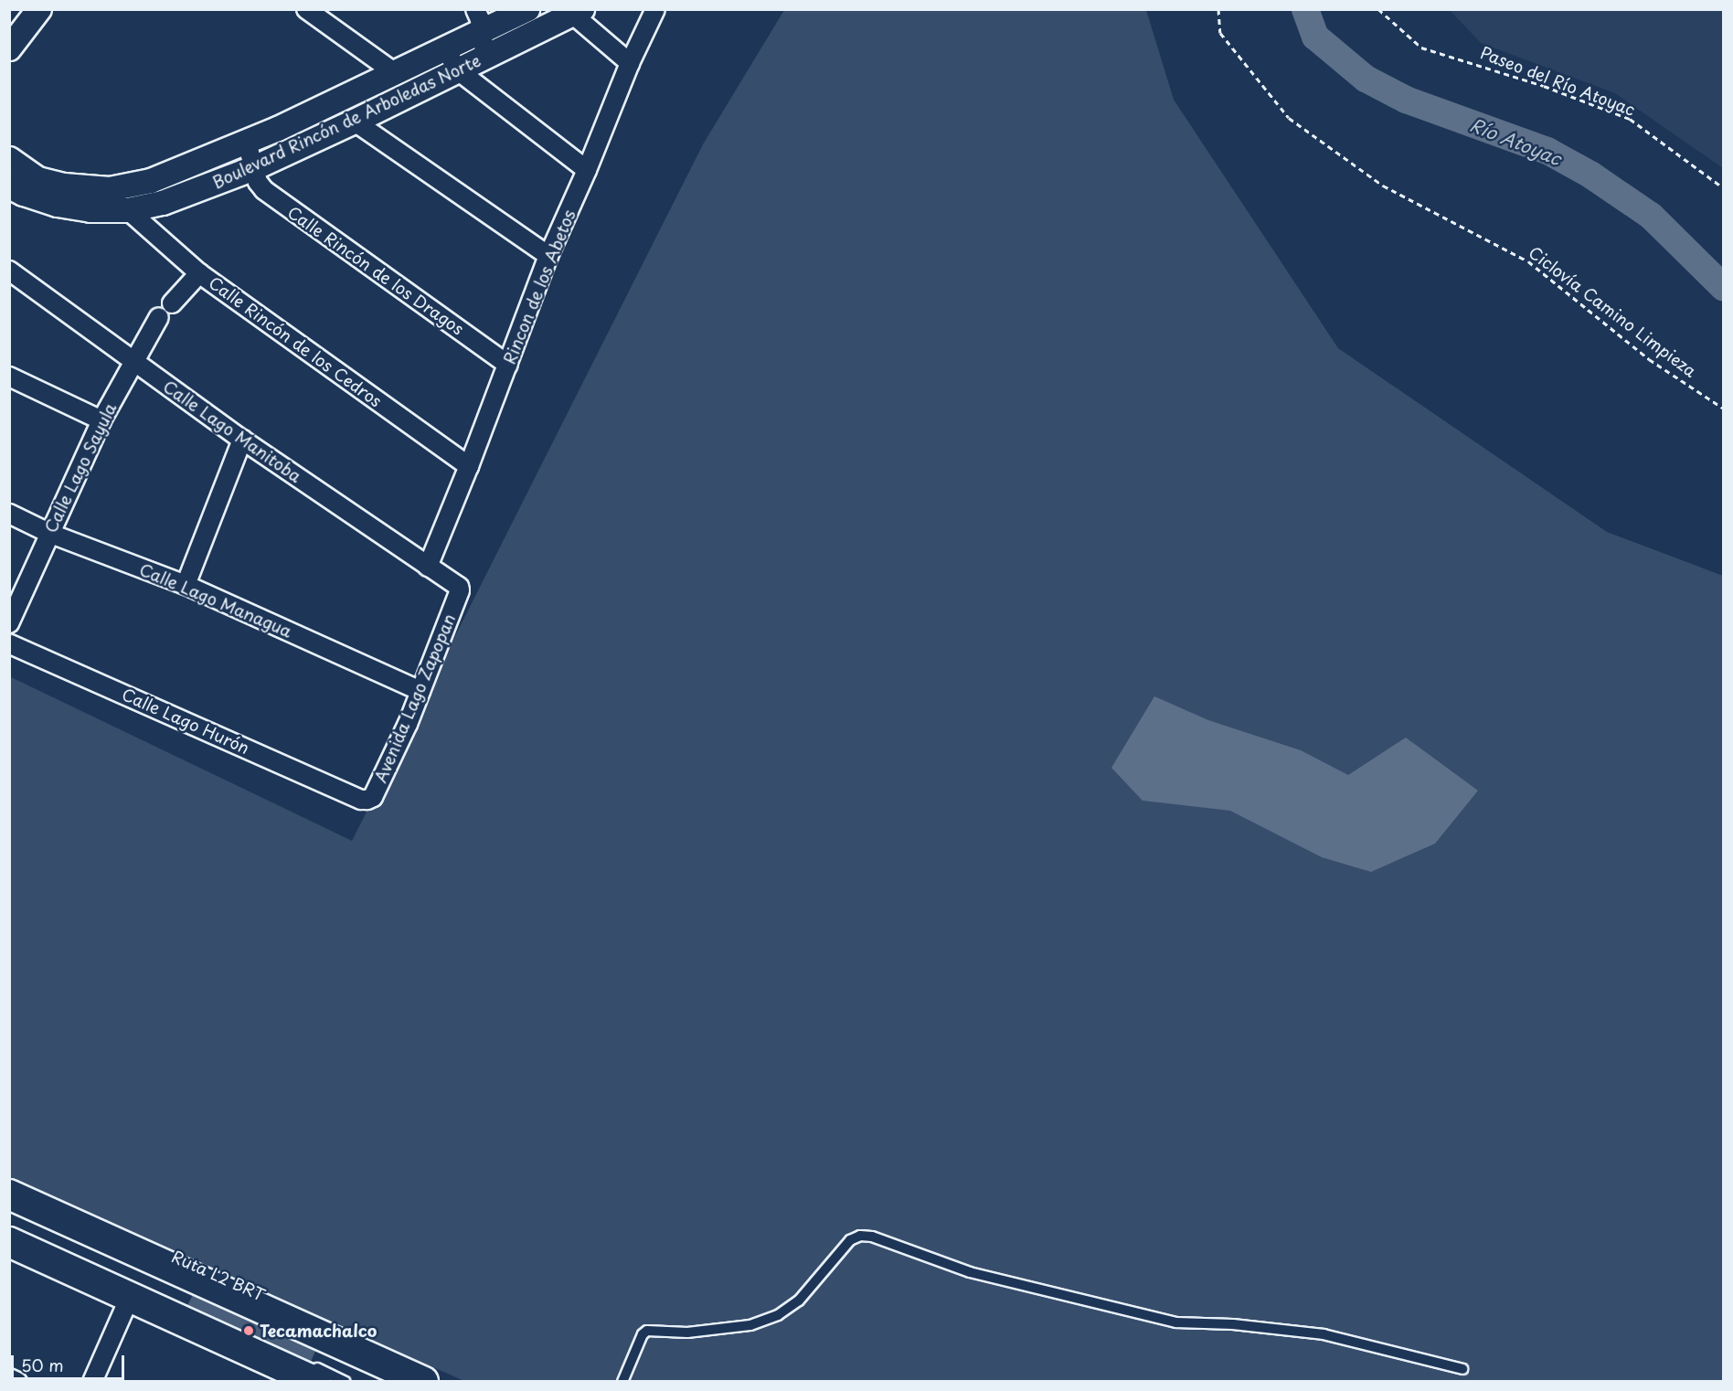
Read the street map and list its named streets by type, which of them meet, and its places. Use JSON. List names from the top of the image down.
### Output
{
  "streets": {
    "street": [
      "Boulevard Rincón de Arboledas Norte",
      "Calle Rincón de los Dragos",
      "Rincon de los Abetos",
      "Calle Rincón de los Cedros",
      "Calle Lago Manitoba",
      "Calle Lago Sayula",
      "Calle Lago Managua",
      "Avenida Lago Zapopan",
      "Calle Lago Hurón"
    ],
    "lane": ["Ruta L2 BRT"],
    "path": ["Paseo del Río Atoyac", "Ciclovía Camino Limpieza"]
  },
  "crossings": [
    ["Boulevard Rincón de Arboledas Norte", "Calle Rincón de los Dragos"],
    ["Boulevard Rincón de Arboledas Norte", "Calle Rincón de los Cedros"],
    ["Calle Rincón de los Dragos", "Rincon de los Abetos"],
    ["Rincon de los Abetos", "Calle Rincón de los Cedros"],
    ["Rincon de los Abetos", "Calle Lago Manitoba"],
    ["Calle Lago Manitoba", "Calle Lago Sayula"],
    ["Calle Lago Manitoba", "Avenida Lago Zapopan"],
    ["Calle Lago Sayula", "Calle Lago Managua"],
    ["Calle Lago Managua", "Avenida Lago Zapopan"],
    ["Avenida Lago Zapopan", "Calle Lago Hurón"]
  ],
  "water": ["Río Atoyac"],
  "places": ["Tecamachalco"],
  "scale_bar": "50 m"
}
